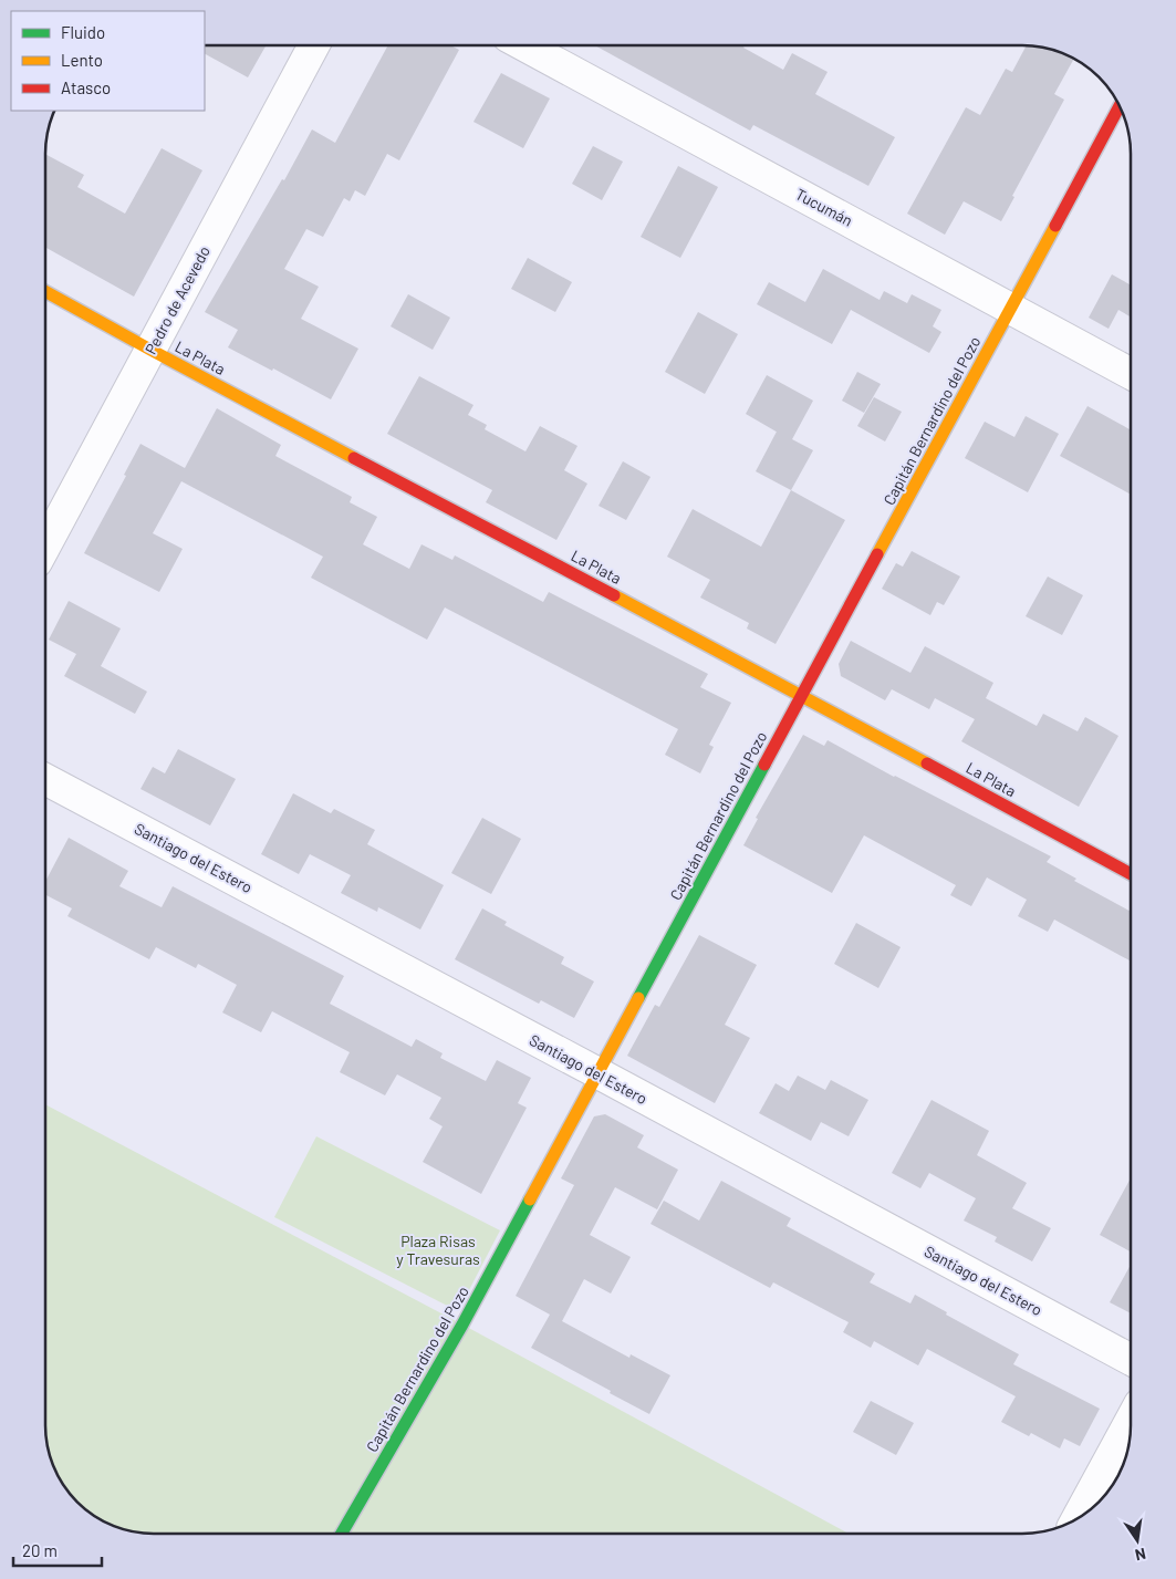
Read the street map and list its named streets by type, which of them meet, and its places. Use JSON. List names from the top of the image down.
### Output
{
  "streets": {
    "street": [
      "Tucumán",
      "Pedro de Acevedo",
      "La Plata",
      "Capitán Bernardino del Pozo",
      "Santiago del Estero"
    ]
  },
  "crossings": [
    ["Tucumán", "Capitán Bernardino del Pozo"],
    ["Pedro de Acevedo", "La Plata"],
    ["La Plata", "Capitán Bernardino del Pozo"],
    ["Capitán Bernardino del Pozo", "Santiago del Estero"]
  ],
  "parks": ["Plaza Risas y Travesuras"],
  "legend": ["Fluido", "Lento", "Atasco"],
  "scale_bar": "20 m",
  "north": "bottom"
}
